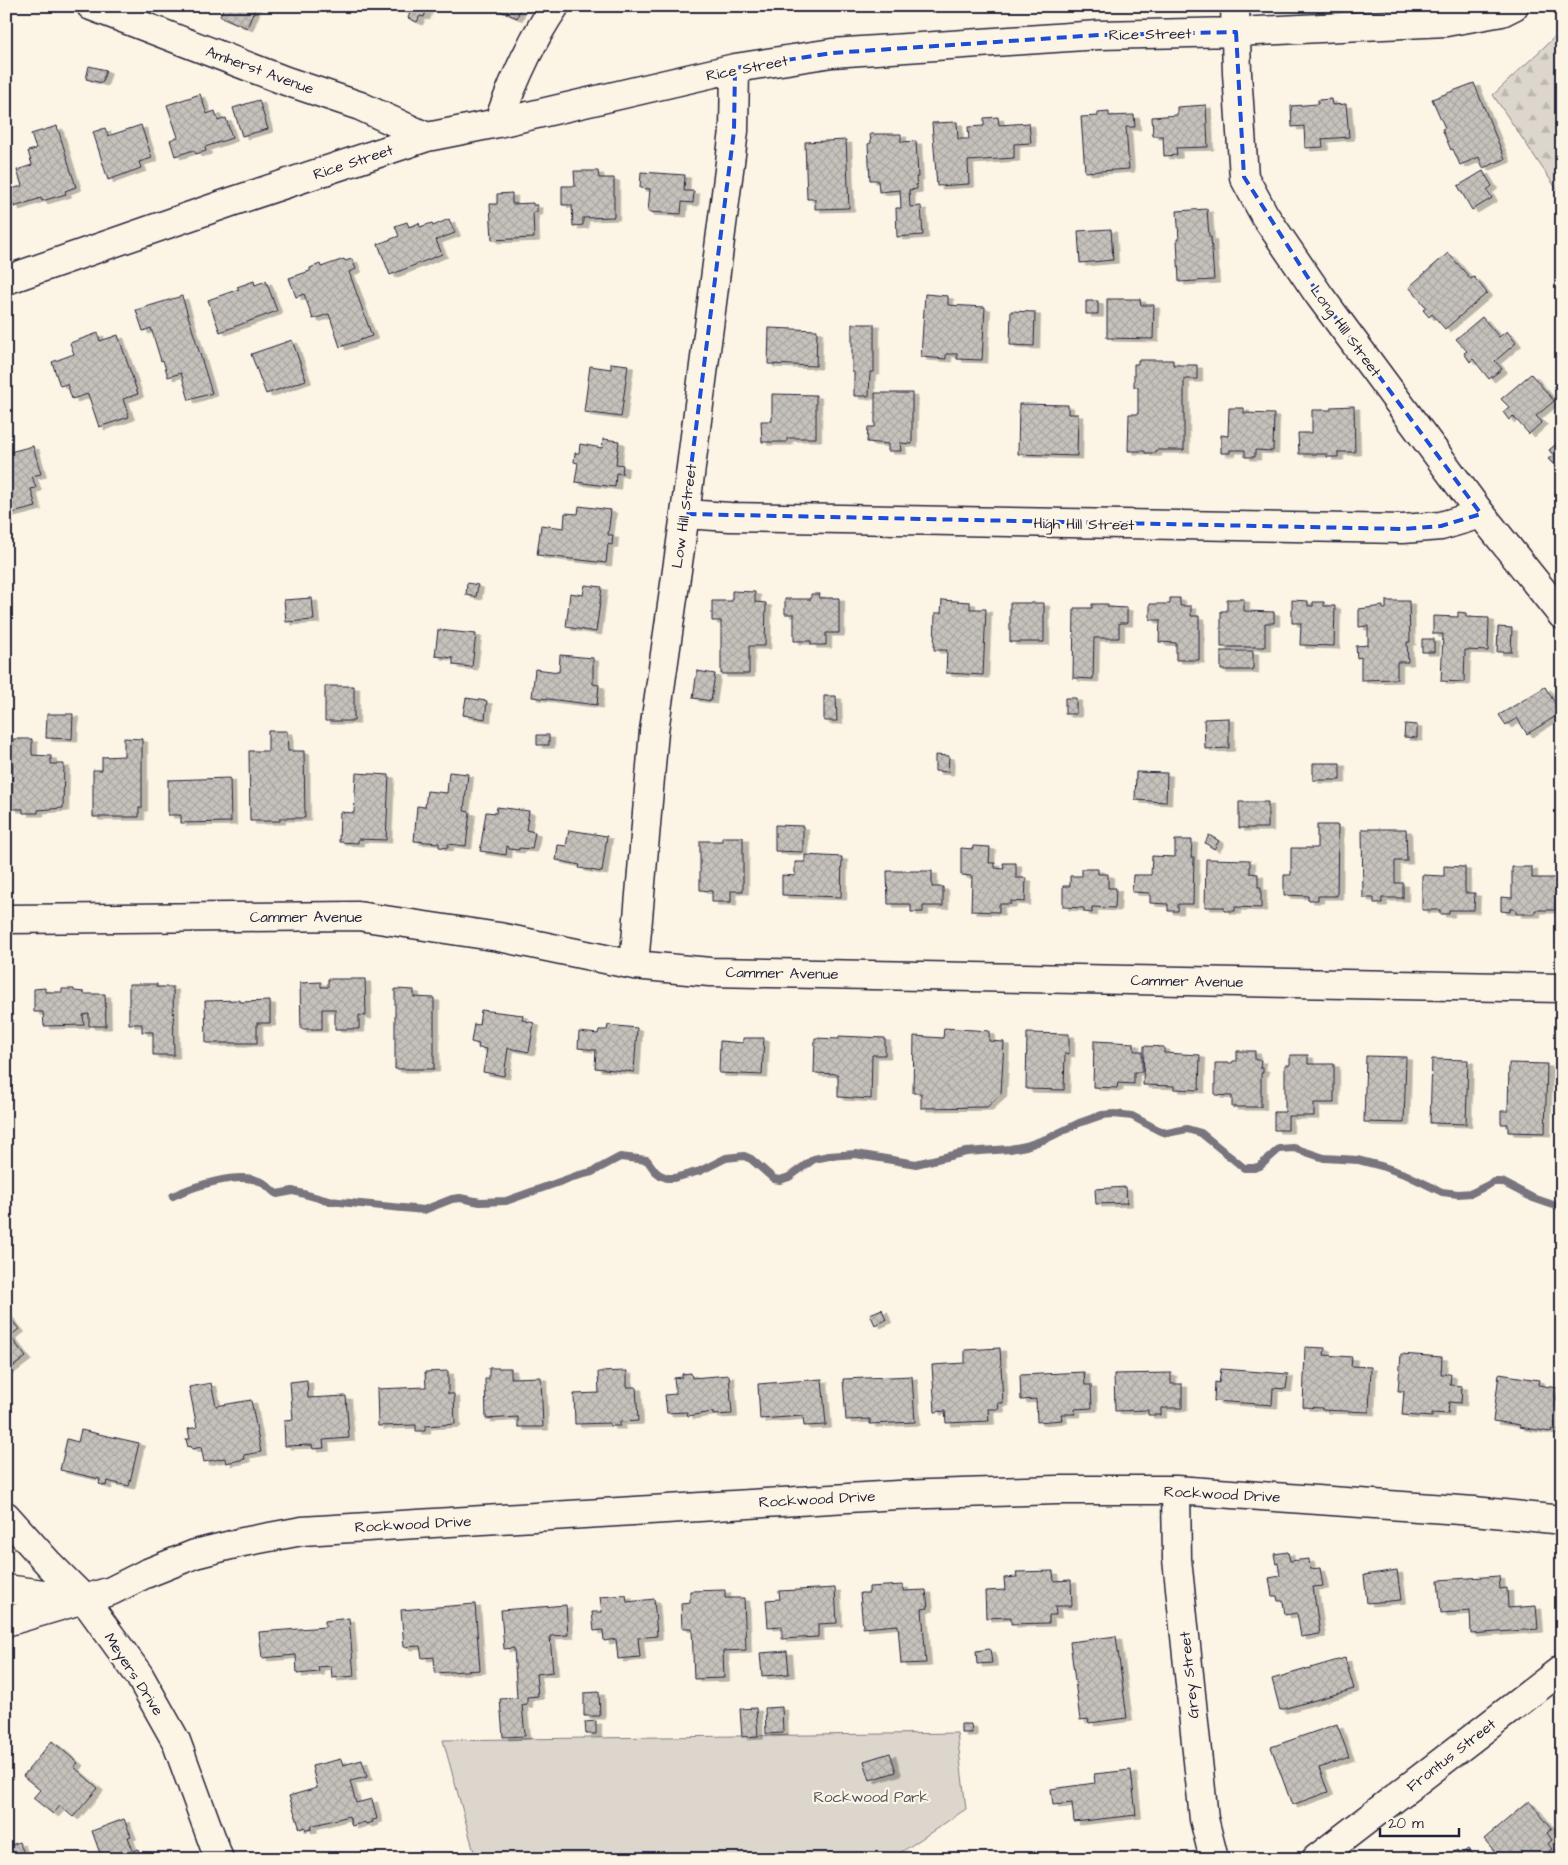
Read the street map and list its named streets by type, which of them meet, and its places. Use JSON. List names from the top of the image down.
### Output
{
  "streets": {
    "street": [
      "Rice Street",
      "Amherst Avenue",
      "Long Hill Street",
      "Low Hill Street",
      "High Hill Street",
      "Cammer Avenue",
      "Rockwood Drive",
      "Meyers Drive",
      "Grey Street",
      "Frontus Street"
    ]
  },
  "crossings": [
    ["Rice Street", "Amherst Avenue"],
    ["Rice Street", "Long Hill Street"],
    ["Rice Street", "Low Hill Street"],
    ["Long Hill Street", "High Hill Street"],
    ["Low Hill Street", "High Hill Street"],
    ["Low Hill Street", "Cammer Avenue"],
    ["Rockwood Drive", "Meyers Drive"],
    ["Rockwood Drive", "Grey Street"]
  ],
  "parks": ["Rockwood Park"],
  "scale_bar": "20 m"
}
